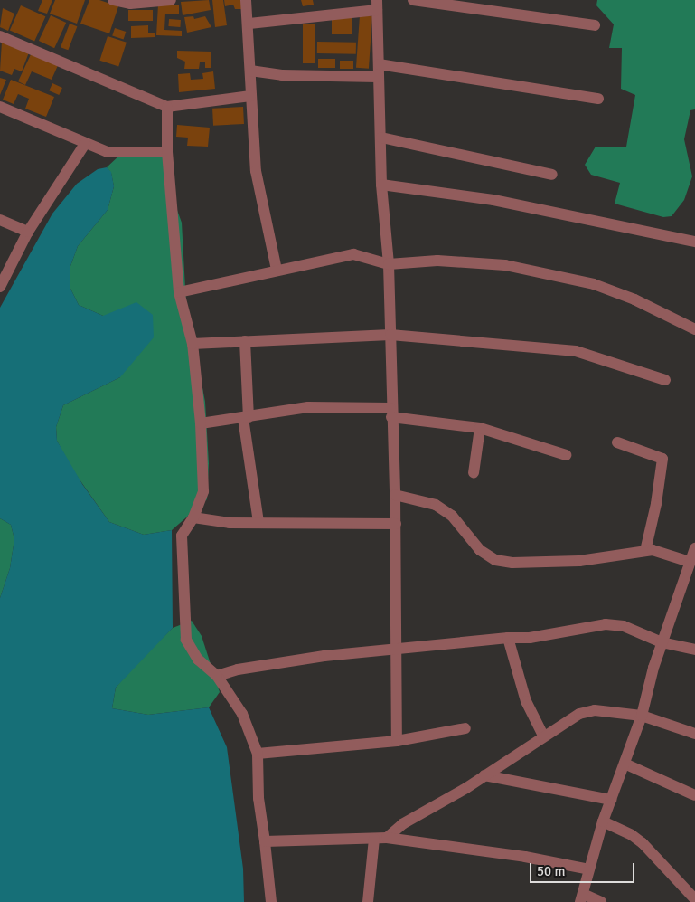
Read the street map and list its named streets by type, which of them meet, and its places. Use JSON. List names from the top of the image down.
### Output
{
  "scale_bar": "50 m"
}
